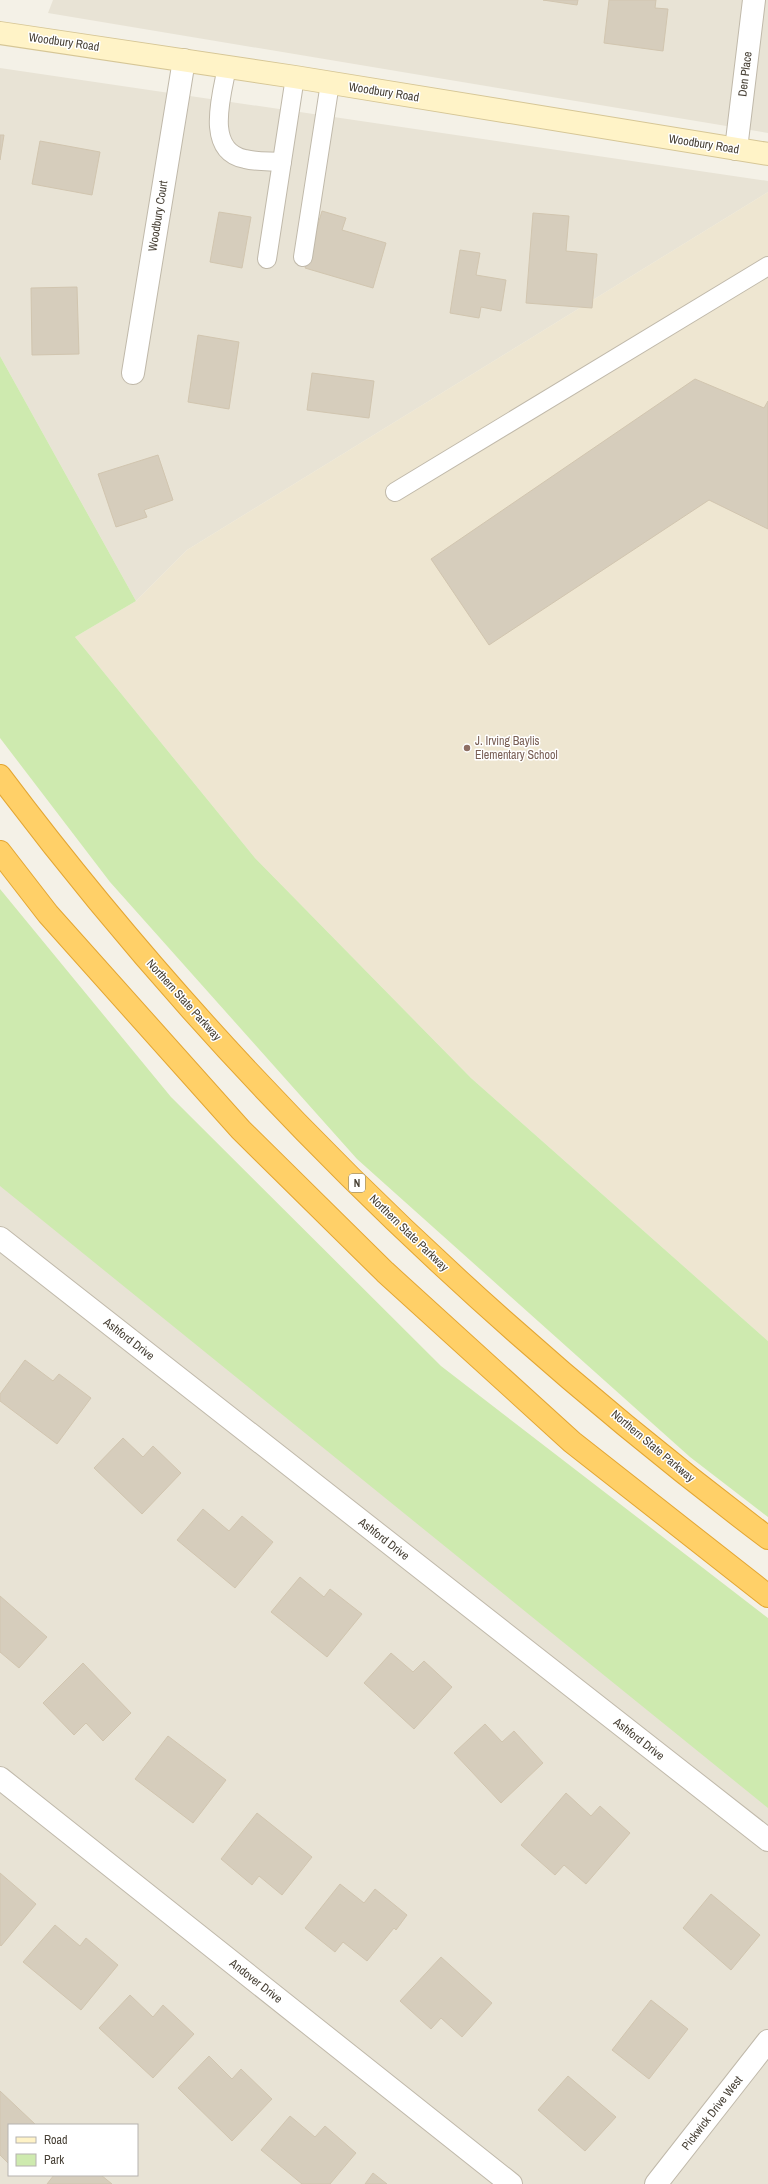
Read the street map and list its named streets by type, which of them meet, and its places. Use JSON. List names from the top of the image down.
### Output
{
  "streets": {
    "highway": ["Northern State Parkway", "N"],
    "main road": ["Woodbury Road"],
    "street": [
      "Den Place",
      "Woodbury Court",
      "Ashford Drive",
      "Andover Drive",
      "Pickwick Drive West"
    ]
  },
  "crossings": [
    ["Woodbury Road", "Den Place"],
    ["Woodbury Road", "Woodbury Court"]
  ],
  "places": ["J. Irving Baylis Elementary School"],
  "legend": ["Road", "Park"]
}
